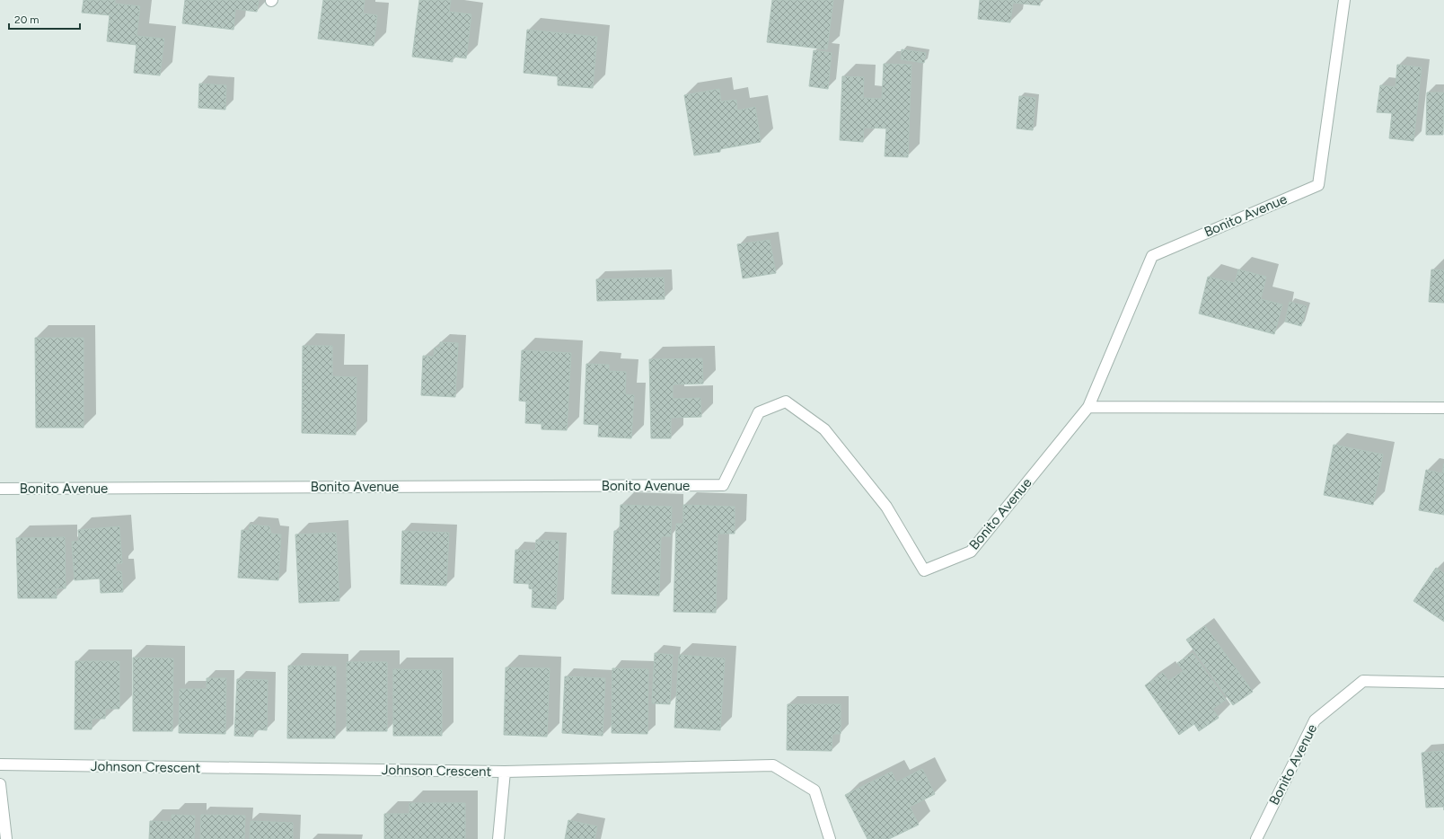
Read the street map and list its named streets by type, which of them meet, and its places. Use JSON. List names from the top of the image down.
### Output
{
  "streets": {
    "street": ["Bonito Avenue", "Johnson Crescent"]
  },
  "scale_bar": "20 m"
}
